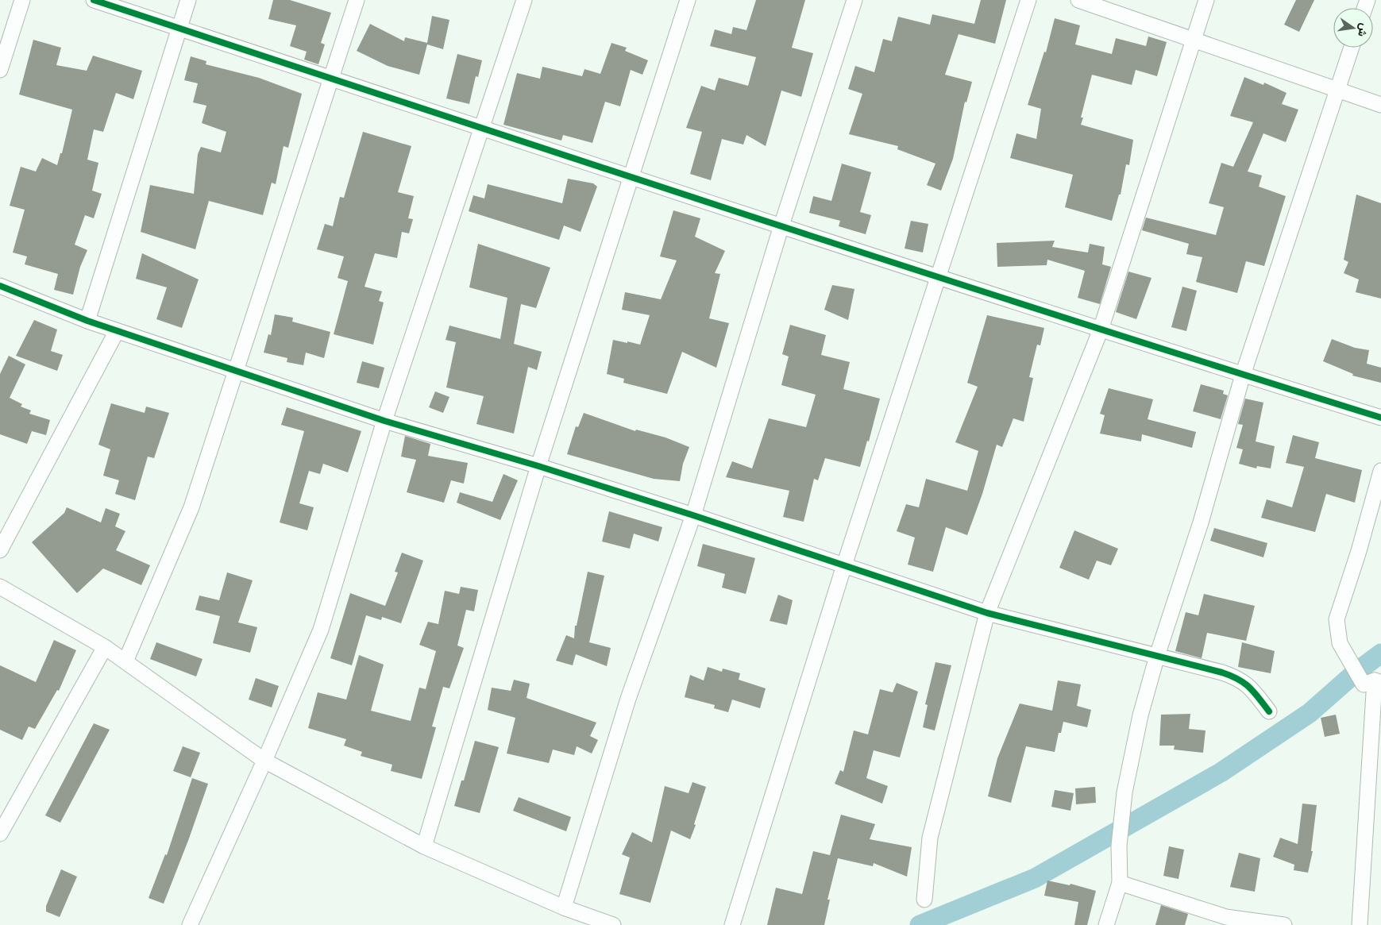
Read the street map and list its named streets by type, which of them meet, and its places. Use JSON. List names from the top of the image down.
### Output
{
  "north": "right"
}
